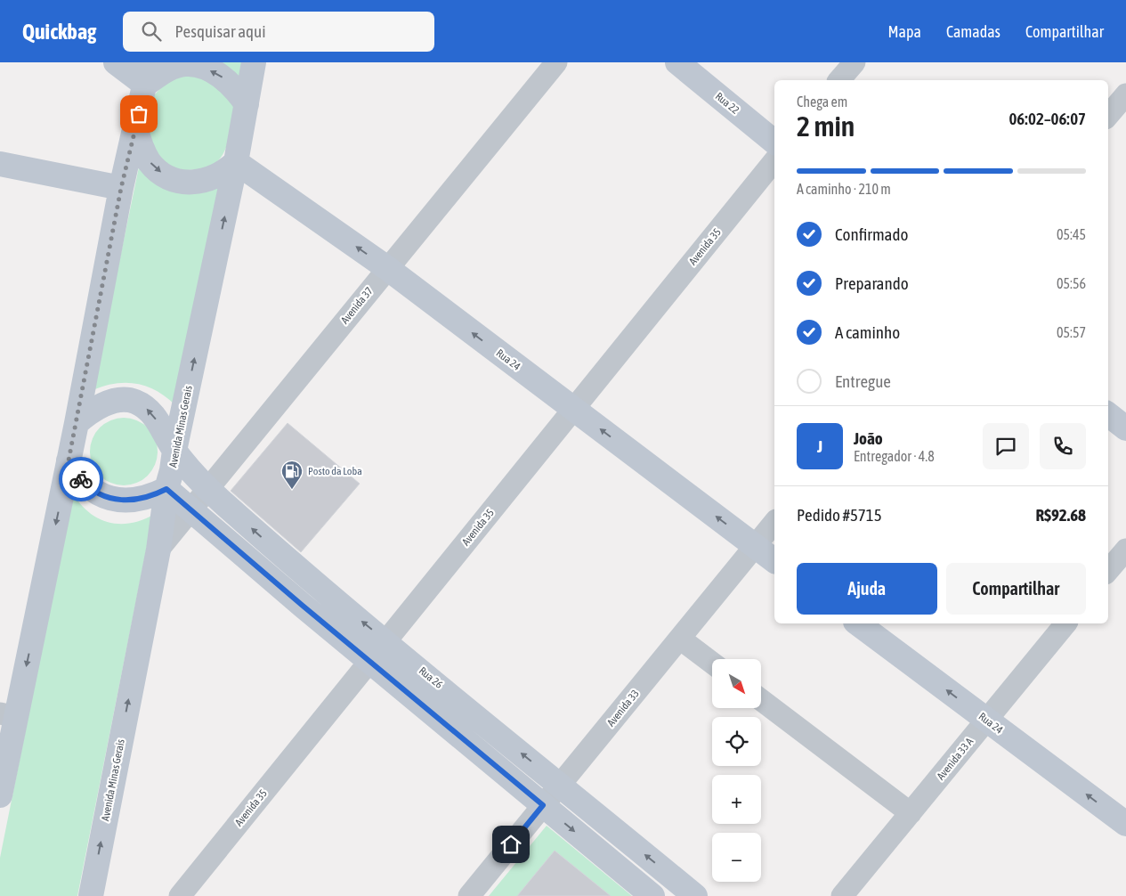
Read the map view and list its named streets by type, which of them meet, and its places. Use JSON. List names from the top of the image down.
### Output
{
  "streets": {
    "street": [
      "Rua 22",
      "Avenida 35",
      "Avenida 37",
      "Rua 24",
      "Avenida Minas Gerais",
      "Rua 26",
      "Avenida 33",
      "Avenida 33 A"
    ]
  },
  "crossings": [
    ["Avenida 35", "Rua 24"],
    ["Avenida 35", "Rua 26"],
    ["Avenida 37", "Rua 24"],
    ["Avenida 37", "Avenida Minas Gerais"],
    ["Avenida 37", "Rua 26"],
    ["Rua 24", "Avenida Minas Gerais"],
    ["Rua 24", "Avenida 33"],
    ["Rua 24", "Avenida 33 A"],
    ["Avenida Minas Gerais", "Rua 26"],
    ["Rua 26", "Avenida 33"]
  ],
  "one_way": ["Rua 24"],
  "places": {
    "fuel station": ["Posto da Loba"]
  },
  "north": "bottom right",
  "page": {
    "header": "Quickbag",
    "search": "Pesquisar aqui",
    "nav": ["Mapa", "Camadas", "Compartilhar"],
    "heading": ["2 min", "Chega em", "06:02–06:07"],
    "panel": [
      "João",
      "Entregador · 4.8",
      "Pedido #5715",
      "R$92.68"
    ],
    "bar": "A caminho · 210 m",
    "list": [
      ["Confirmado", "05:45"],
      ["Preparando", "05:56"],
      ["A caminho", "05:57"],
      "Entregue"
    ],
    "round": "J",
    "buttons": ["Ajuda", "Compartilhar"],
    "map_buttons": ["+", "−"]
  }
}
